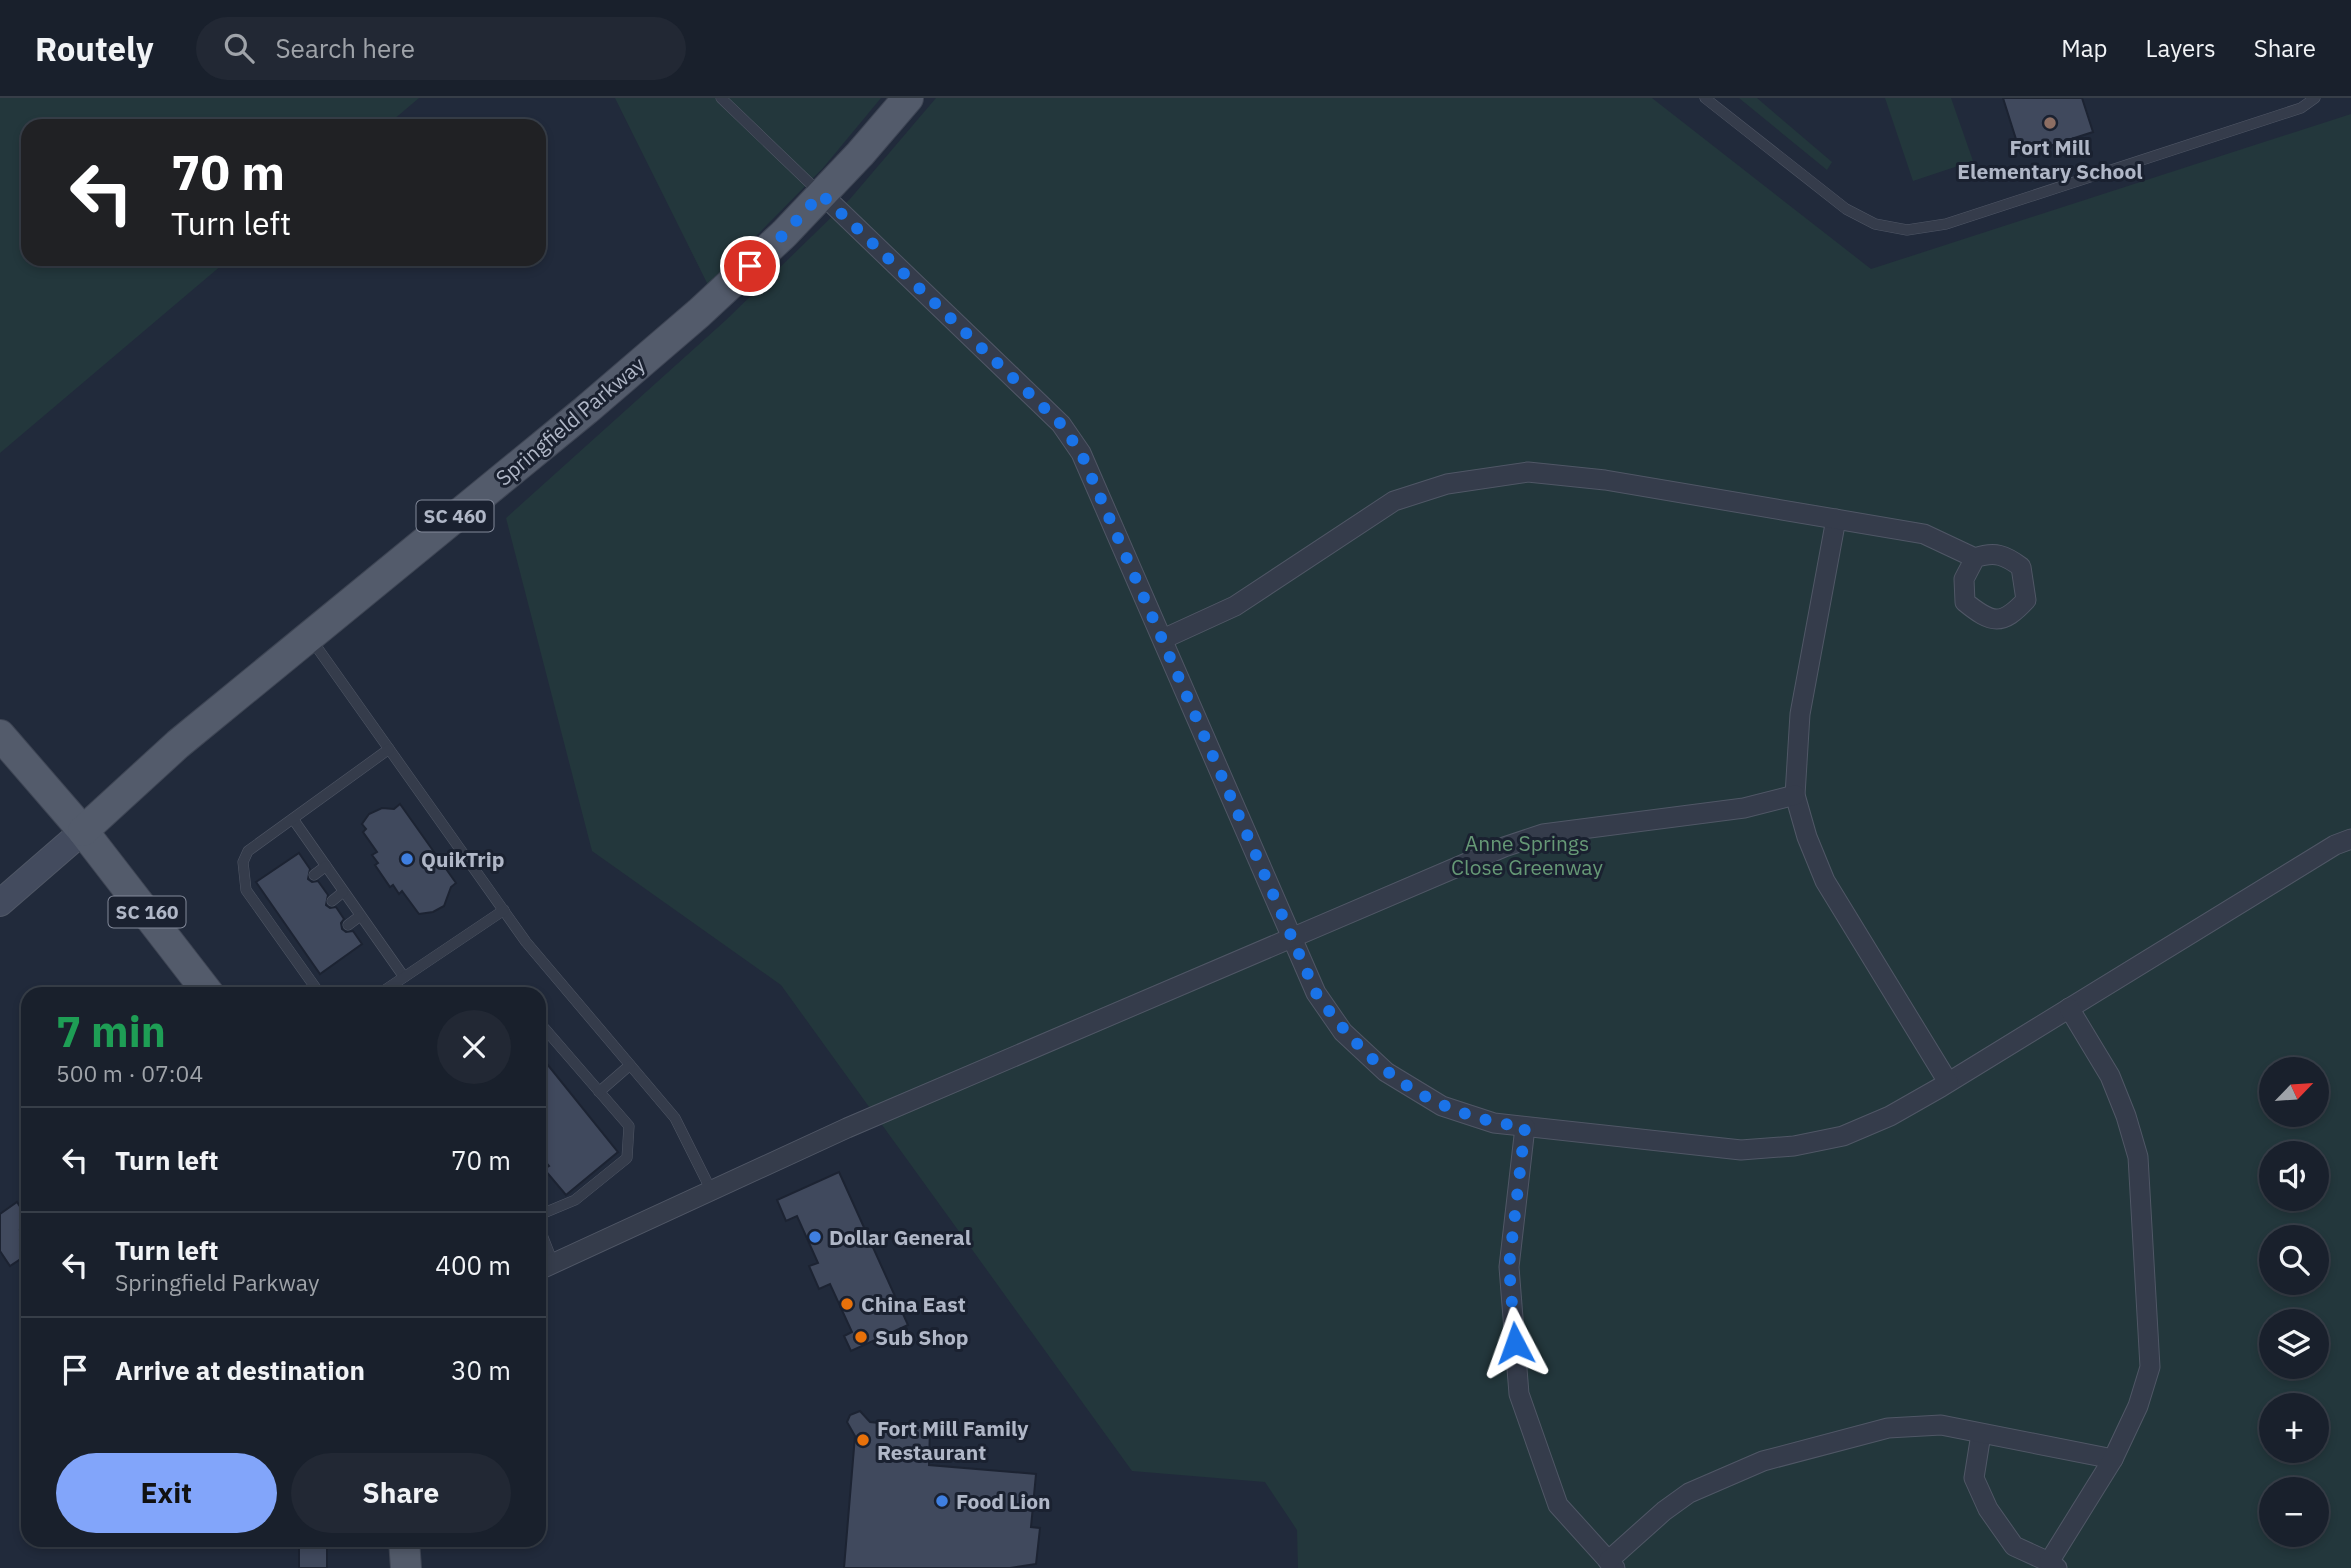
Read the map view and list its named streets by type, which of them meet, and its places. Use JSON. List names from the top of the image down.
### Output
{
  "streets": {
    "main road": ["Springfield Parkway", "SC 460", "SC 160"]
  },
  "crossings": [
    ["Springfield Parkway", "SC 460"],
    ["Springfield Parkway", "SC 160"],
    ["SC 460", "SC 160"]
  ],
  "parks": ["Anne Springs Close Greenway"],
  "places": [
    "Fort Mill Elementary School",
    "QuikTrip",
    "Dollar General",
    "China East",
    "Sub Shop",
    "Fort Mill Family Restaurant",
    "Food Lion"
  ],
  "north": "top right",
  "page": {
    "header": "Routely",
    "search": "Search here",
    "nav": ["Map", "Layers", "Share"],
    "turn": ["70 m", "Turn left"],
    "heading": ["7 min", "500 m · 07:04"],
    "map_buttons": ["+", "−"],
    "list": [
      {
        "name": "Turn left",
        "value": "70 m"
      },
      {
        "name": "Turn left",
        "note": "Springfield Parkway",
        "value": "400 m"
      },
      {
        "name": "Arrive at destination",
        "value": "30 m"
      }
    ],
    "buttons": ["Exit", "Share"]
  }
}
